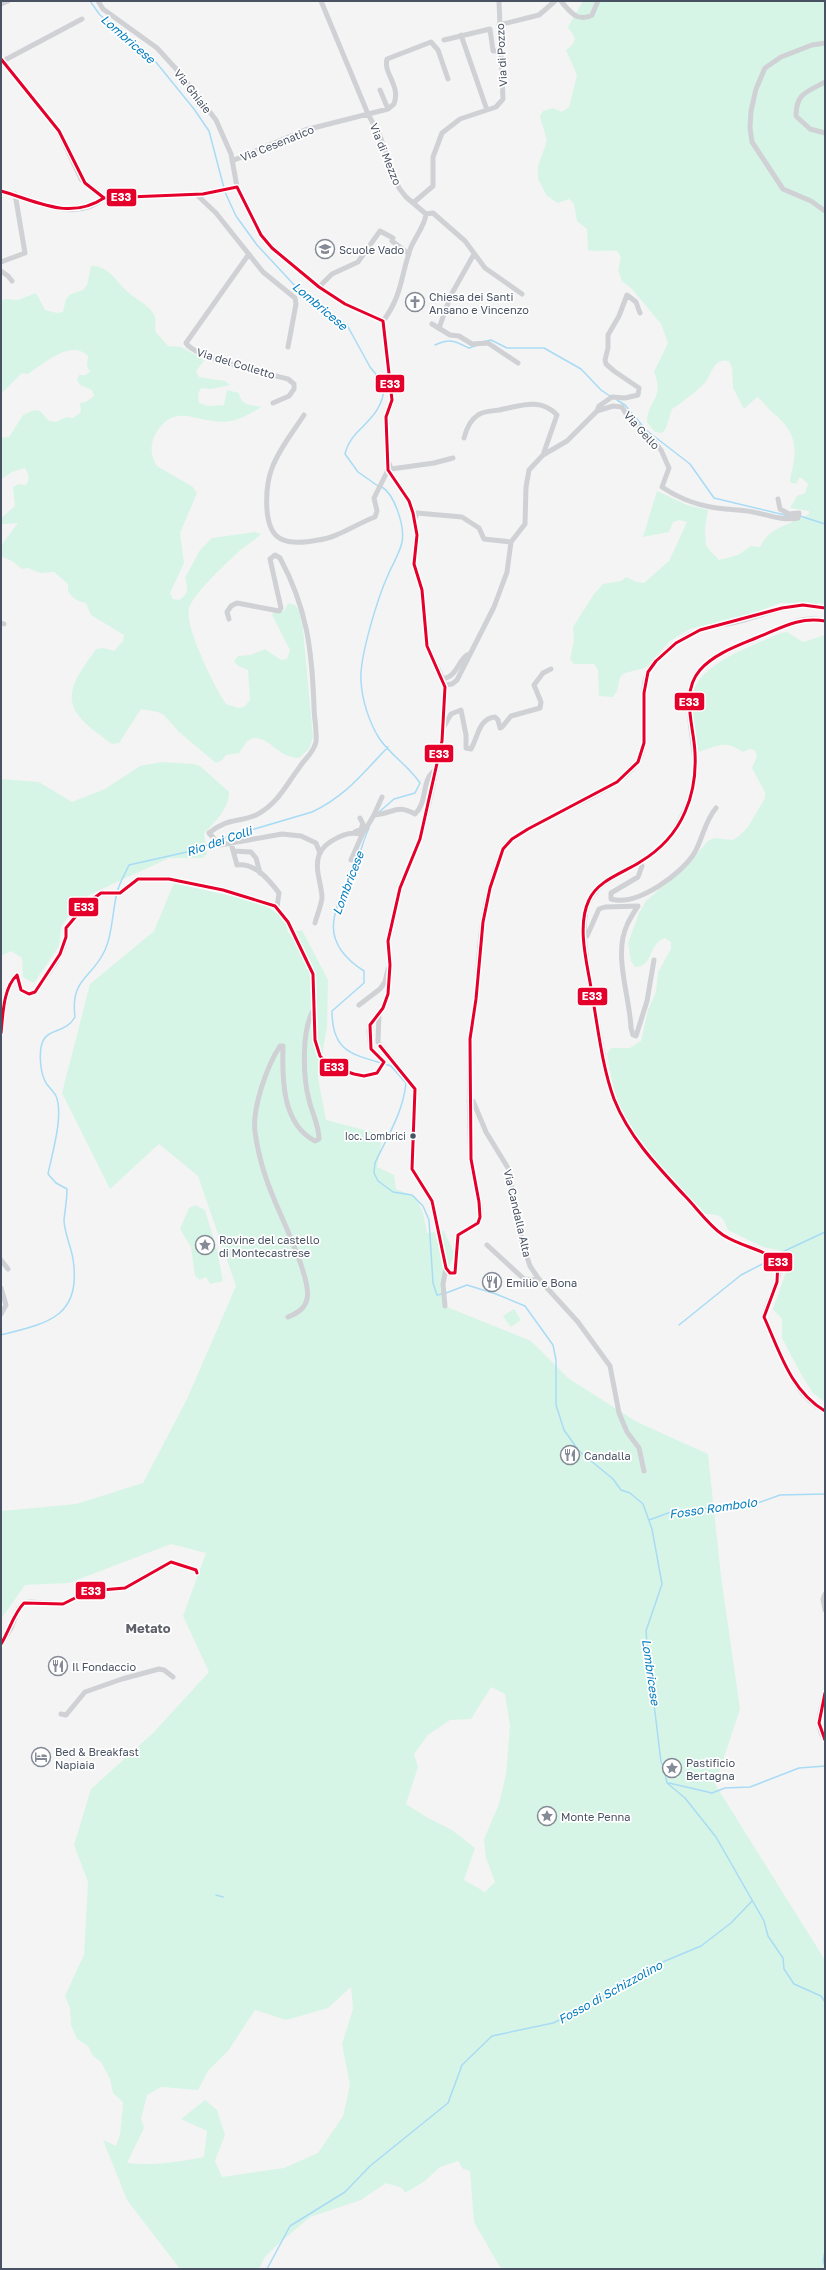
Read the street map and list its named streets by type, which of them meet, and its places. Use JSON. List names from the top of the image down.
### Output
{
  "streets": {
    "street": [
      "Via di Pozzo",
      "Via Ghiaie",
      "Via Cesenatico",
      "Via di Mezzo",
      "Via del Colletto",
      "Via Gello",
      "Via Candalla Alta"
    ]
  },
  "crossings": [
    ["Via di Pozzo", "Via di Mezzo"],
    ["Via Ghiaie", "Via Cesenatico"],
    ["Via Cesenatico", "Via di Mezzo"]
  ],
  "districts": ["Metato"],
  "water": [
    "Lombricese",
    "Rio dei Colli",
    "Fosso Rombolo",
    "Fosso di Schizzolino"
  ],
  "places": {
    "school or university": ["Scuole Vado"],
    "church": ["Chiesa dei Santi Ansano e Vincenzo"],
    "other": ["Ioc. Lombrici"],
    "place": ["Rovine del castello di Montecastrese", "Pastificio Bertagna", "Monte Penna"],
    "restaurant": ["Emilio e Bona", "Candalla", "Il Fondaccio"],
    "hotel": ["Bed & Breakfast Napiaia"]
  },
  "lines": ["transit line E33"]
}
